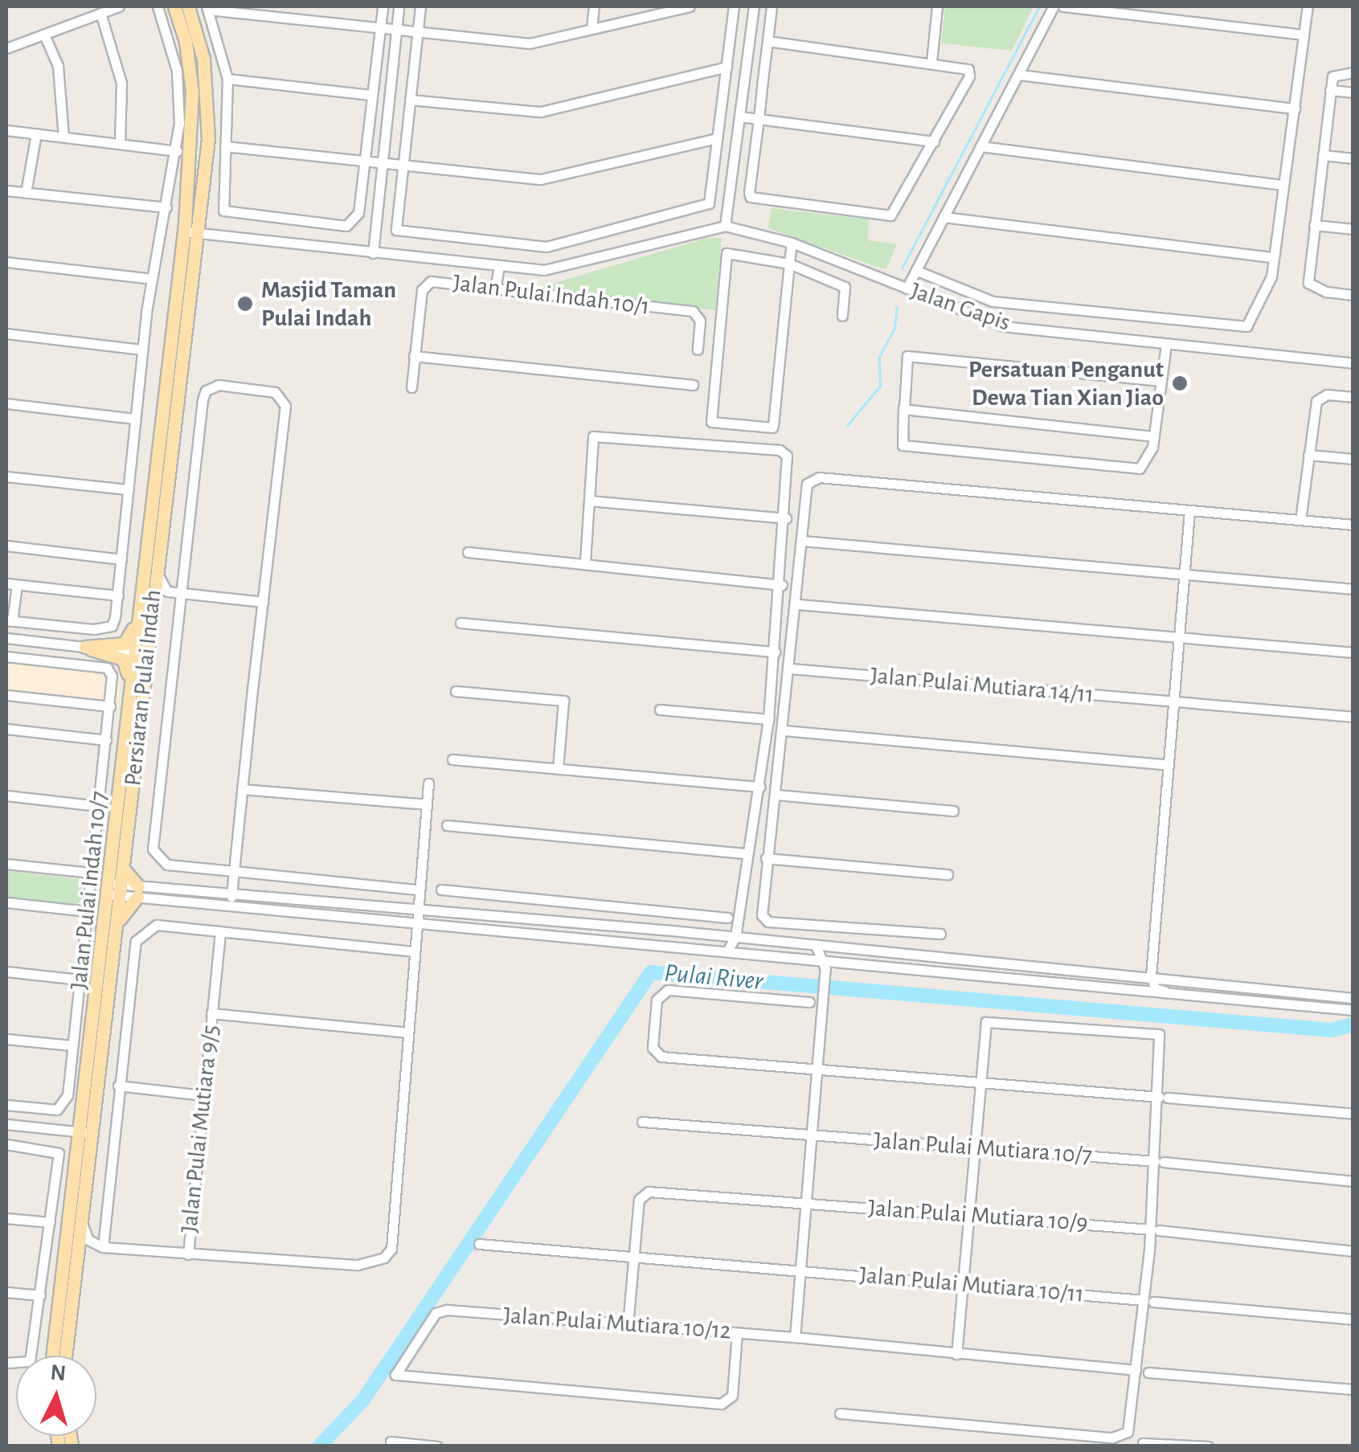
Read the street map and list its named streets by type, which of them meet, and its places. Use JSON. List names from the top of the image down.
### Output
{
  "streets": {
    "main road": ["Persiaran Pulai Indah"],
    "street": [
      "Jalan Pulai Indah 10/1",
      "Jalan Gapis",
      "Jalan Pulai Mutiara 14/11",
      "Jalan Pulai Indah 10/7",
      "Jalan Pulai Mutiara 9/5",
      "Jalan Pulai Mutiara 10/7",
      "Jalan Pulai Mutiara 10/9",
      "Jalan Pulai Mutiara 10/11",
      "Jalan Pulai Mutiara 10/12"
    ]
  },
  "crossings": [
    ["Jalan Pulai Indah 10/1", "Jalan Gapis"],
    ["Jalan Pulai Indah 10/1", "Persiaran Pulai Indah"],
    ["Jalan Pulai Mutiara 10/9", "Jalan Pulai Mutiara 10/11"]
  ],
  "water": ["Pulai River"],
  "places": ["Masjid Taman Pulai Indah", "Persatuan Penganut Dewa Tian Xian Jiao"],
  "north": "top"
}
